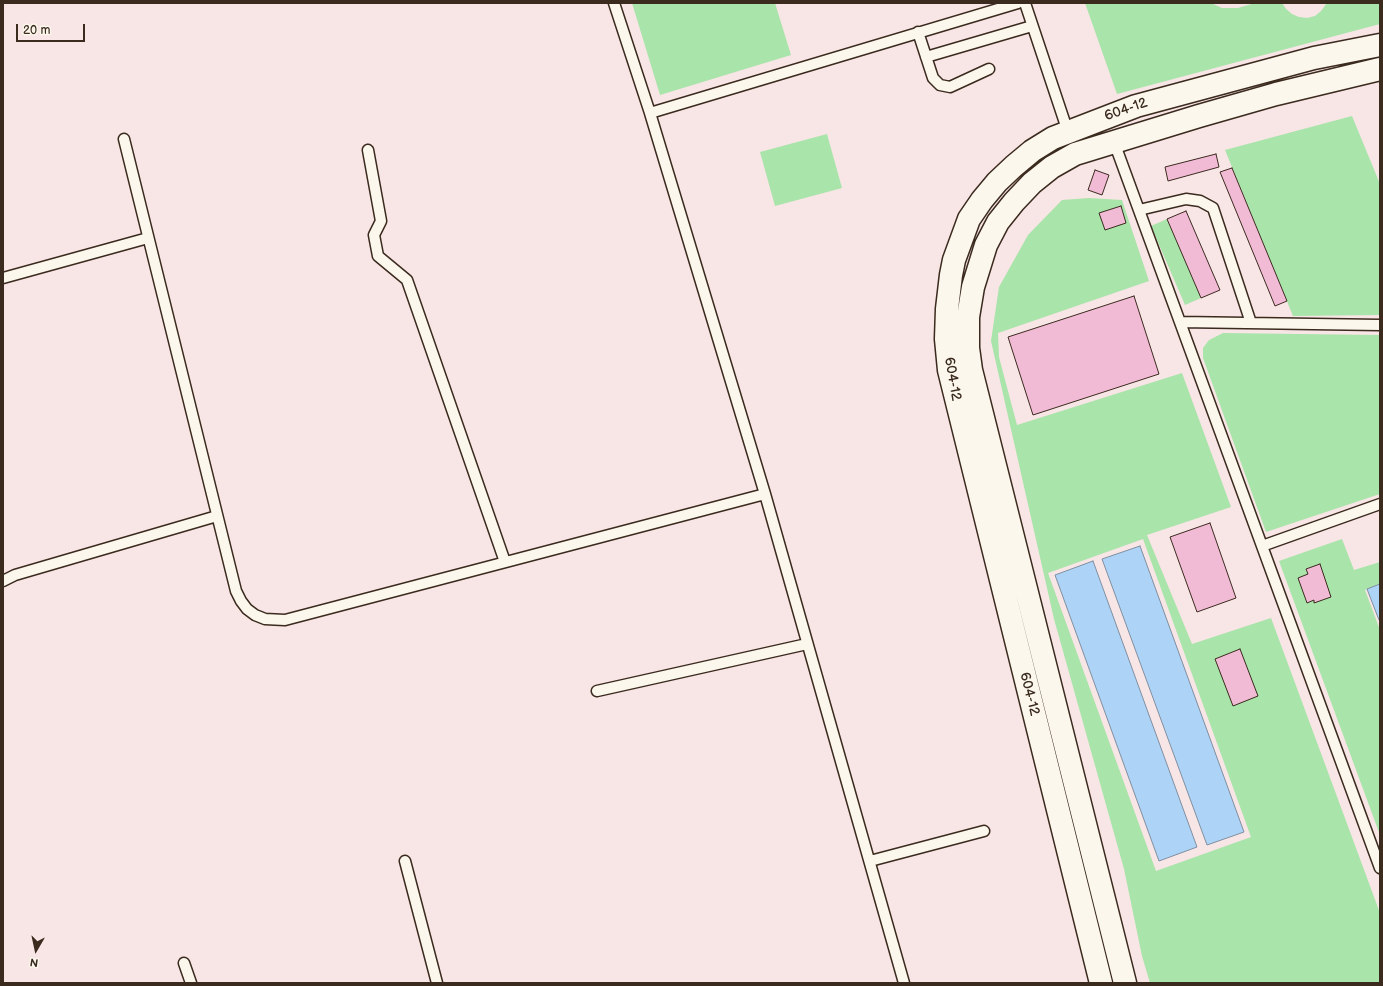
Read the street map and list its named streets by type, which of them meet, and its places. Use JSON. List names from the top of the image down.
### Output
{
  "streets": {
    "main road": ["604-12"]
  },
  "scale_bar": "20 m",
  "north": "bottom"
}
